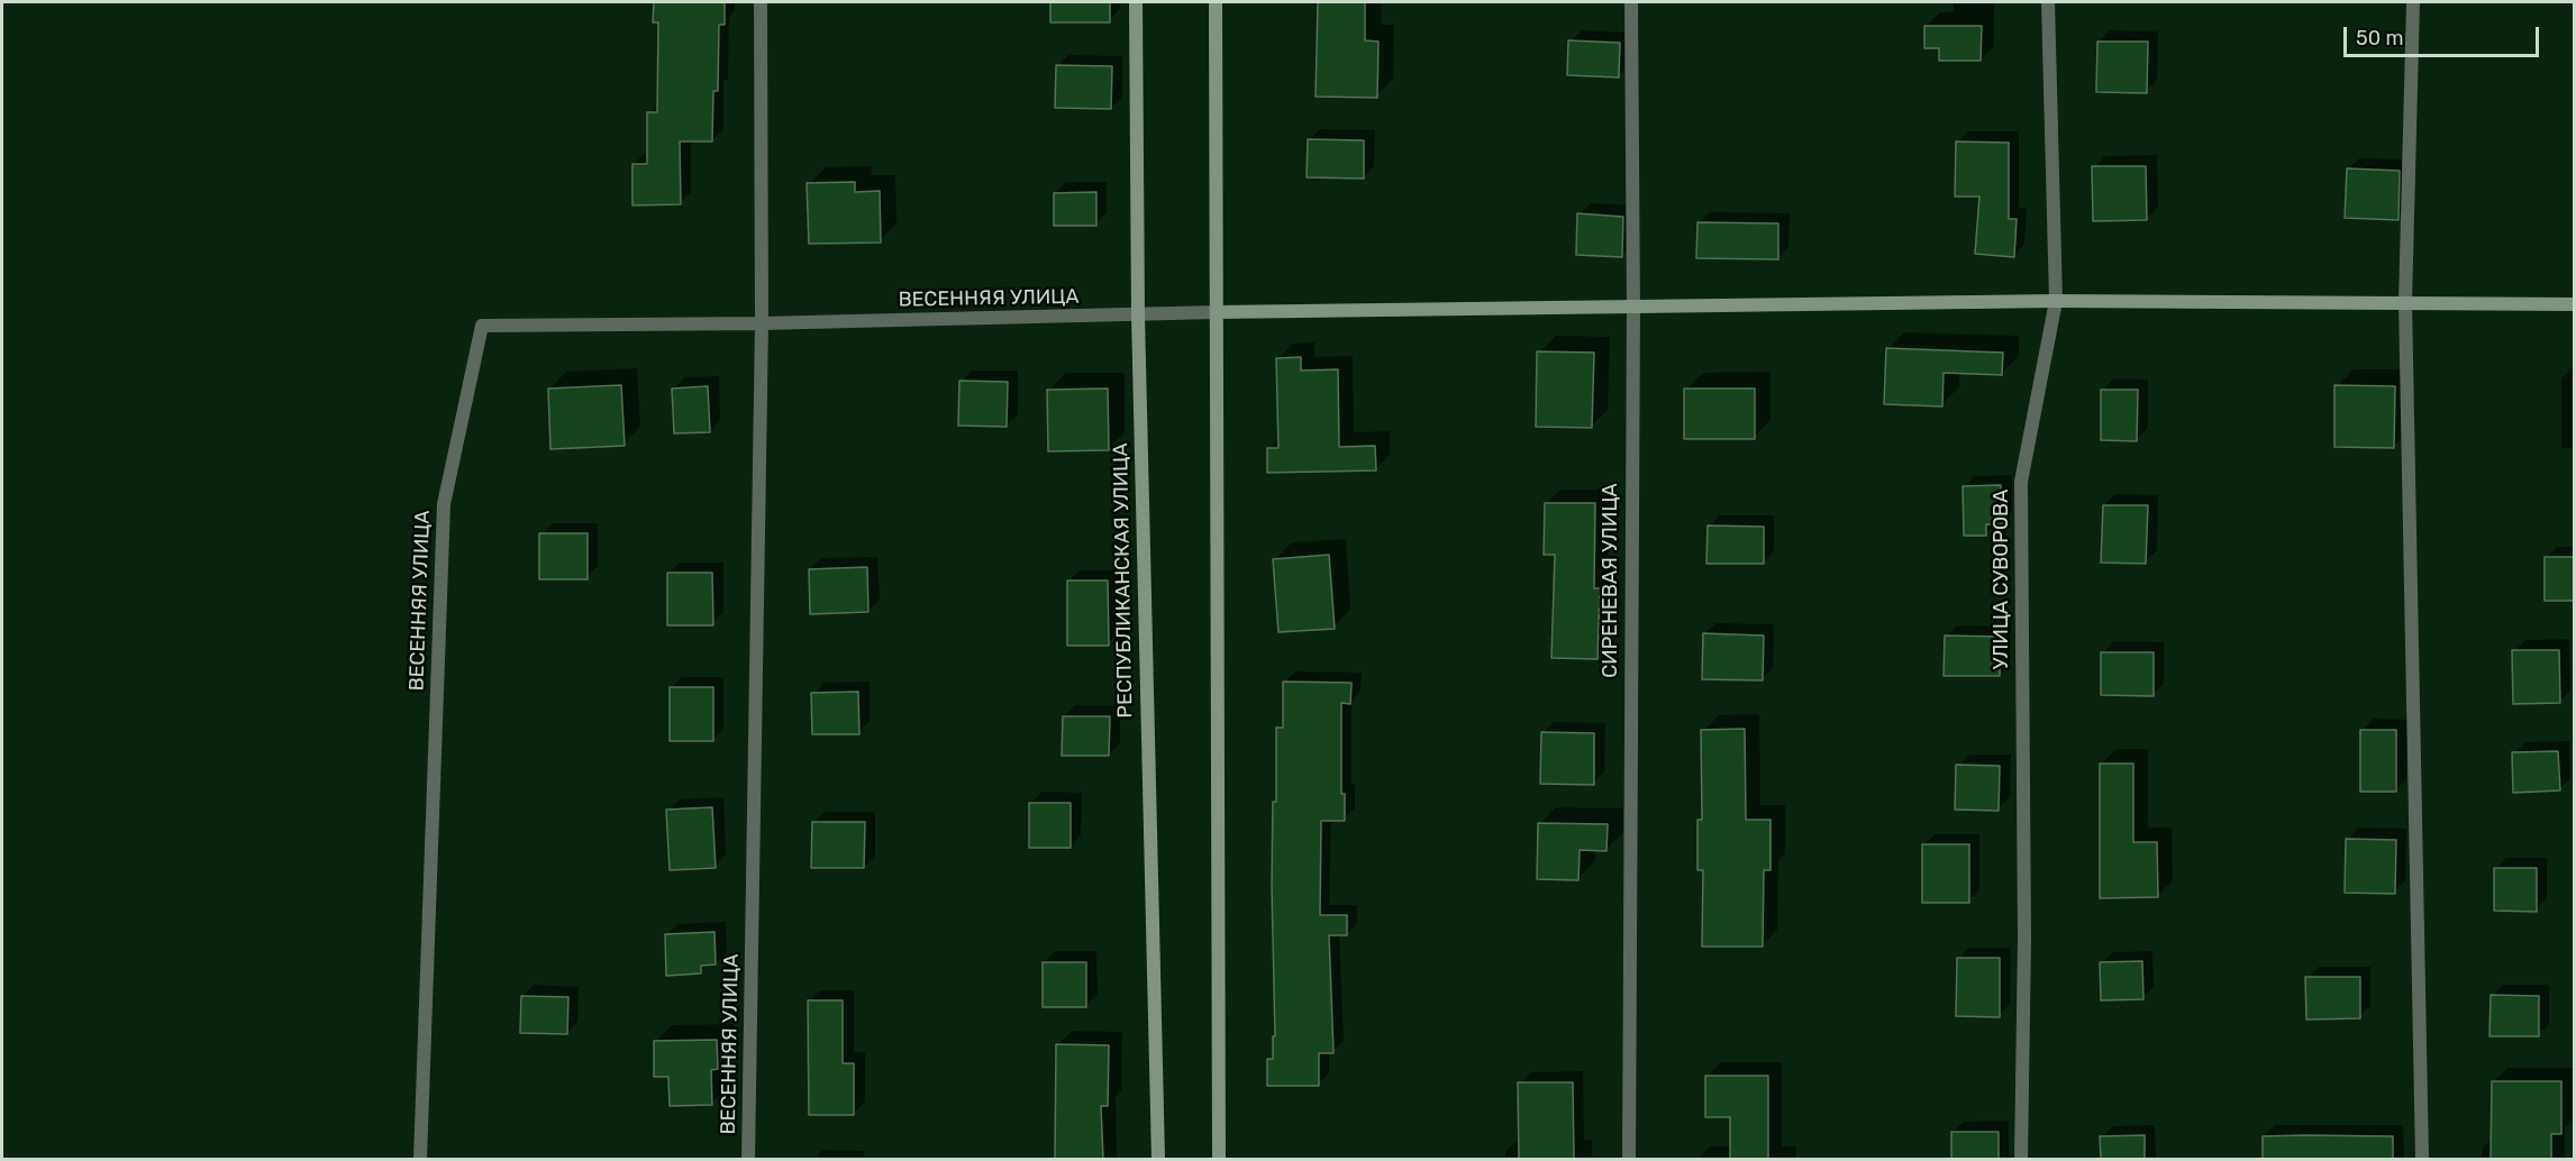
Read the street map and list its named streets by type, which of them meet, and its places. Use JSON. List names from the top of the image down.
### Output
{
  "streets": {
    "street": [
      "ВЕСЕННЯЯ УЛИЦА",
      "УЛИЦА СУВОРОВА",
      "РЕСПУБЛИКАНСКАЯ УЛИЦА",
      "СИРЕНЕВАЯ УЛИЦА"
    ]
  },
  "crossings": [
    ["ВЕСЕННЯЯ УЛИЦА", "РЕСПУБЛИКАНСКАЯ УЛИЦА"]
  ],
  "scale_bar": "50 m"
}
